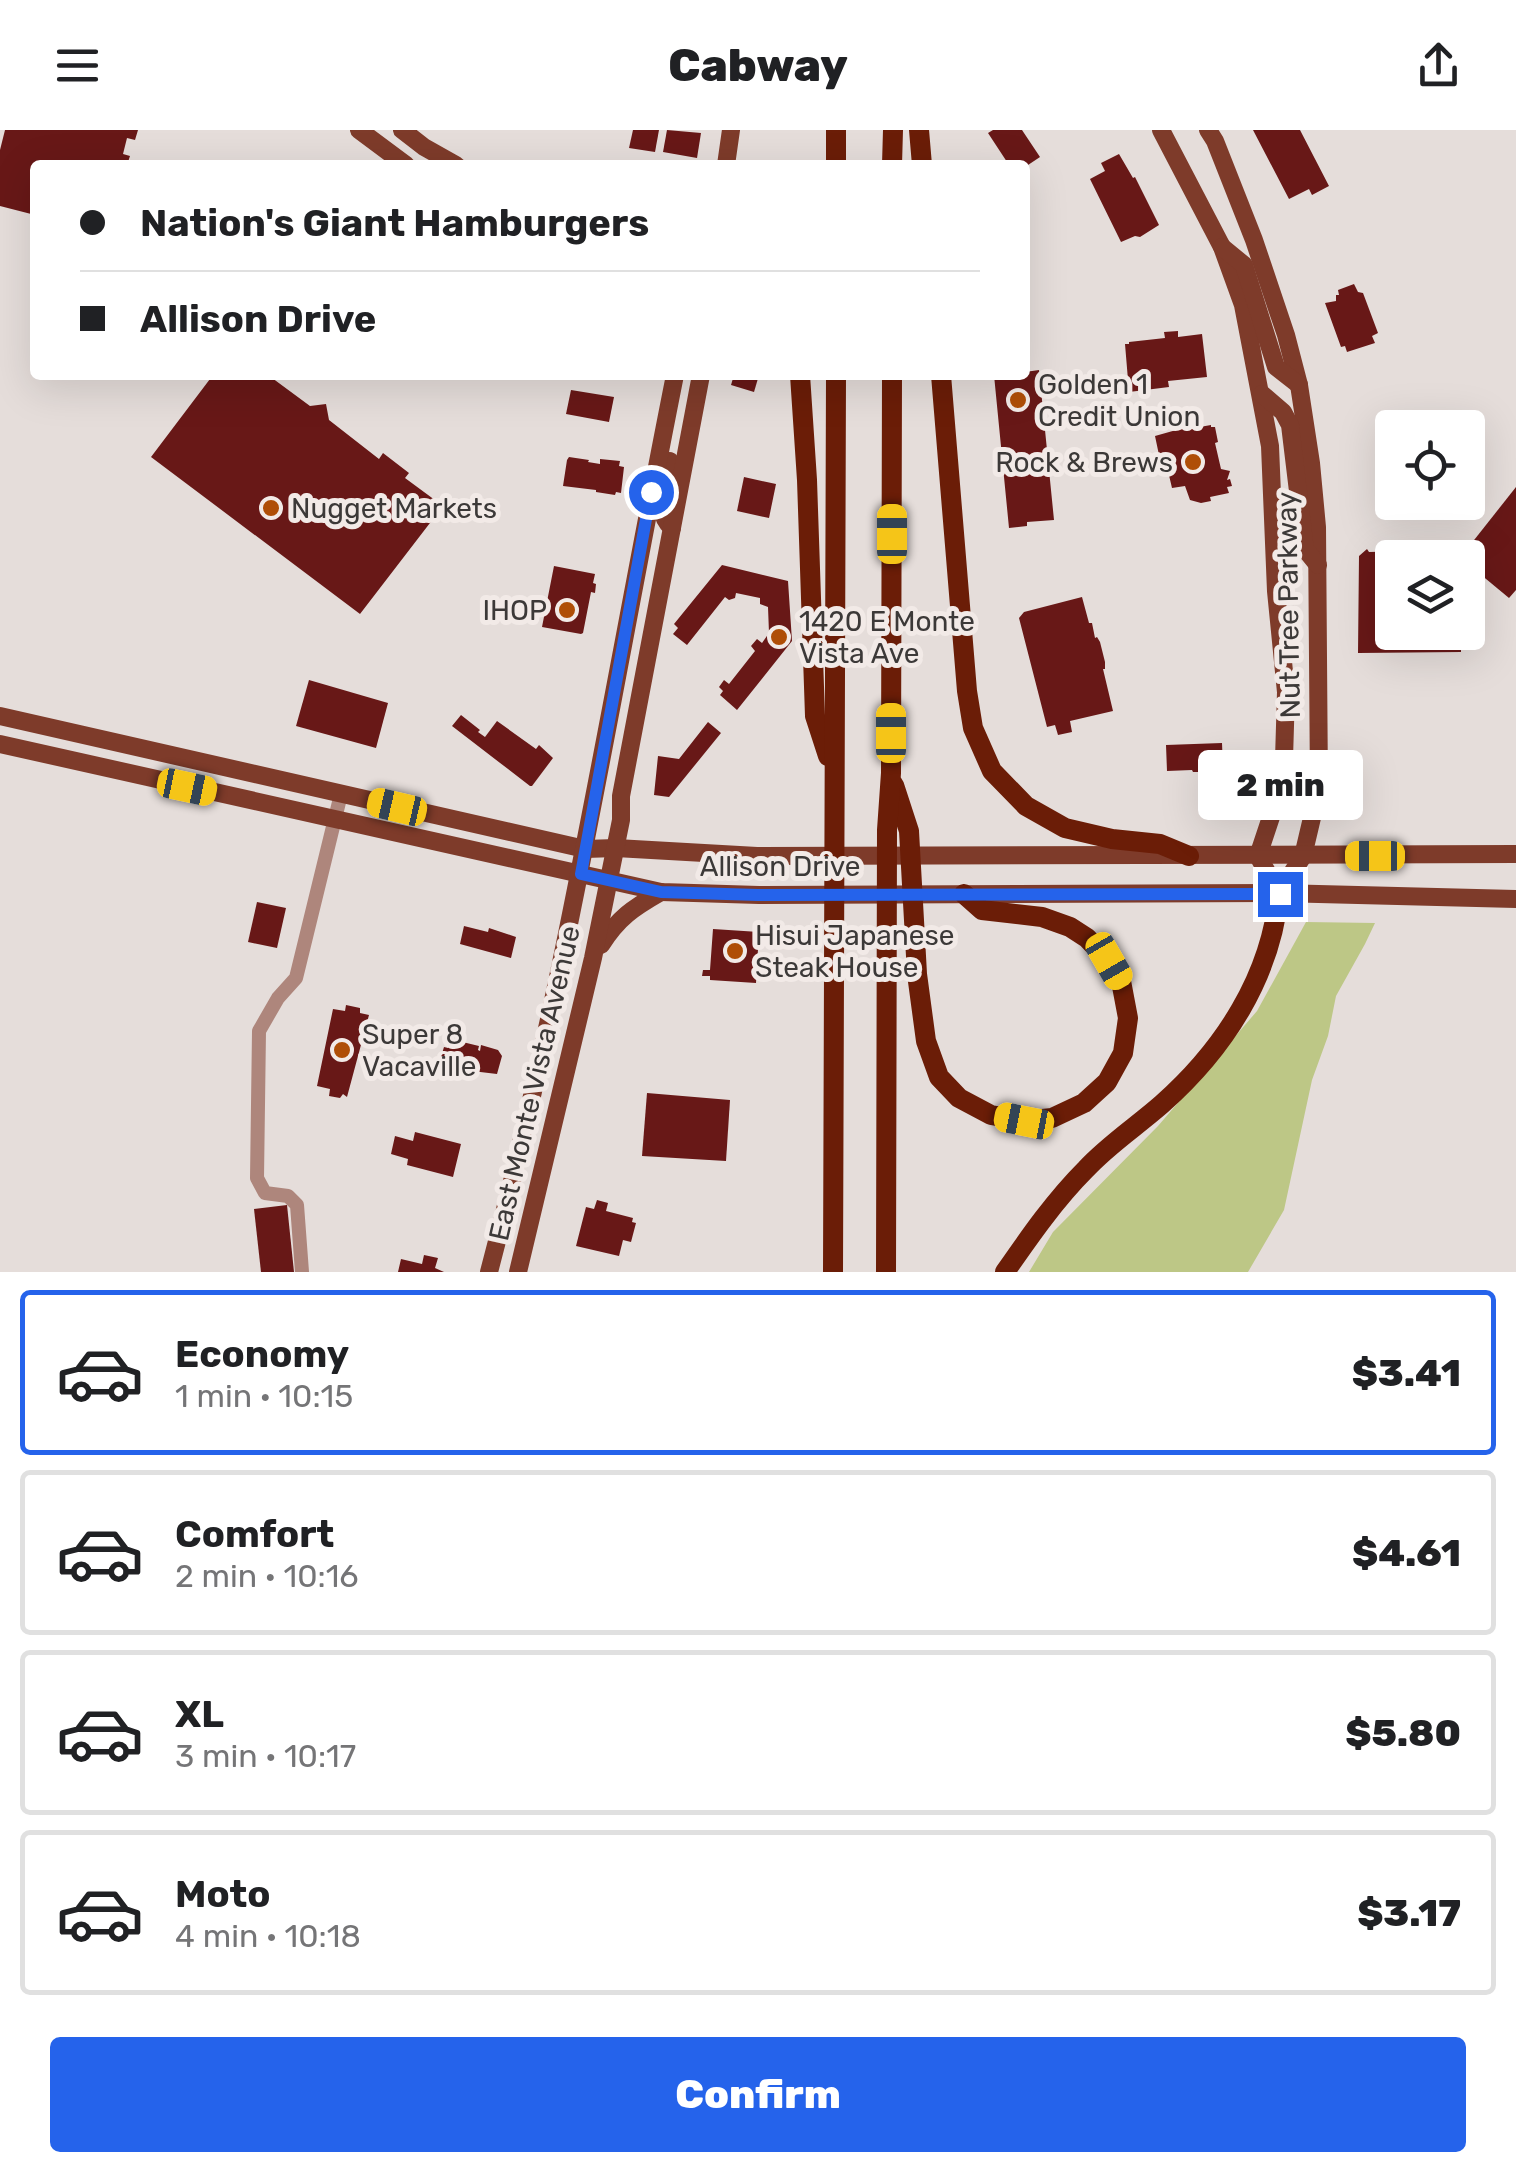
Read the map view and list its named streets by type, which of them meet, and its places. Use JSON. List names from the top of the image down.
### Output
{
  "streets": {
    "main road": ["Nut Tree Parkway", "Allison Drive", "East Monte Vista Avenue"]
  },
  "crossings": [
    ["Nut Tree Parkway", "Allison Drive"],
    ["Allison Drive", "East Monte Vista Avenue"]
  ],
  "places": [
    "Golden 1 Credit Union",
    "Rock & Brews",
    "Nugget Markets",
    "IHOP",
    "1420 E Monte Vista Ave",
    "Hisui Japanese Steak House",
    "Super 8 Vacaville"
  ],
  "page": {
    "header": "Cabway",
    "banner": ["Nation's Giant Hamburgers", "Allison Drive"],
    "bubble": "2 min",
    "list": [
      {
        "name": "Economy",
        "note": "1 min · 10:15",
        "value": "$3.41"
      },
      {
        "name": "Comfort",
        "note": "2 min · 10:16",
        "value": "$4.61"
      },
      {
        "name": "XL",
        "note": "3 min · 10:17",
        "value": "$5.80"
      },
      {
        "name": "Moto",
        "note": "4 min · 10:18",
        "value": "$3.17"
      }
    ],
    "buttons": "Confirm"
  }
}
